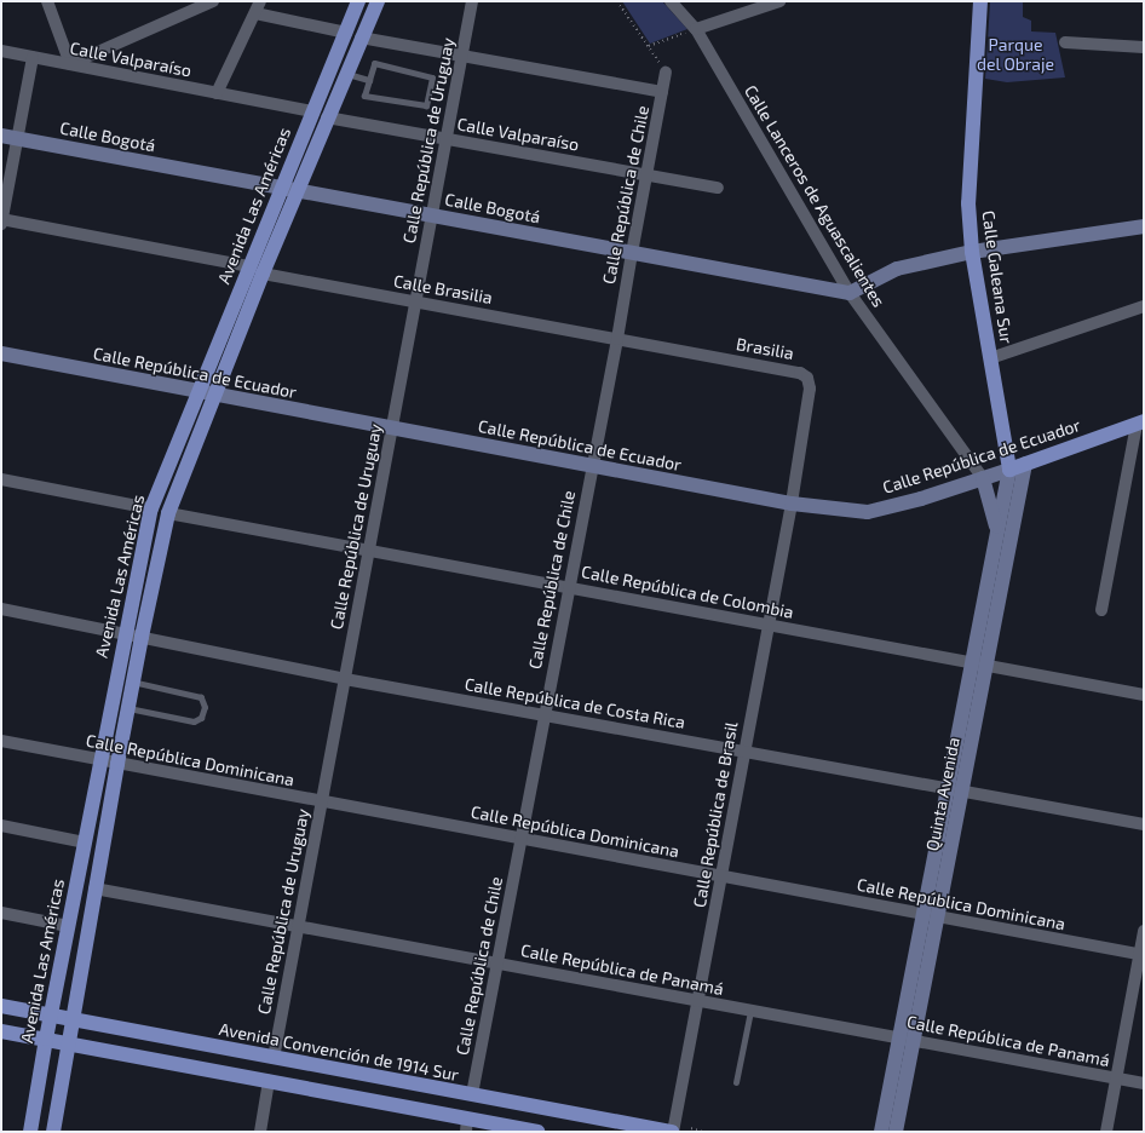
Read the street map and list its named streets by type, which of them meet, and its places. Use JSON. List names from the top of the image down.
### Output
{
  "streets": {
    "main road": [
      "Avenida Las Américas",
      "Calle Galeana Sur",
      "Calle República de Ecuador",
      "Avenida Convención de 1914 Sur"
    ],
    "street": [
      "Calle Valparaíso",
      "Calle Bogotá",
      "Calle República de Uruguay",
      "Calle República de Chile",
      "Calle Lanceros de Aguascalientes",
      "Calle Brasilia",
      "Brasilia",
      "Calle República de Colombia",
      "Calle República de Costa Rica",
      "Calle República Dominicana",
      "Quinta Avenida",
      "Calle República de Brasil",
      "Calle República de Panamá"
    ]
  },
  "crossings": [
    ["Calle Valparaíso", "Calle República de Uruguay"],
    ["Calle Valparaíso", "Calle República de Chile"],
    ["Calle Valparaíso", "Avenida Las Américas"],
    ["Calle Bogotá", "Calle República de Uruguay"],
    ["Calle Bogotá", "Calle República de Chile"],
    ["Calle Bogotá", "Calle Lanceros de Aguascalientes"],
    ["Calle Bogotá", "Avenida Las Américas"],
    ["Calle República de Uruguay", "Calle Brasilia"],
    ["Calle República de Uruguay", "Calle República de Ecuador"],
    ["Calle República de Uruguay", "Calle República de Colombia"],
    ["Calle República de Uruguay", "Calle República de Costa Rica"],
    ["Calle República de Uruguay", "Calle República Dominicana"],
    ["Calle República de Uruguay", "Calle República de Panamá"],
    ["Calle República de Uruguay", "Avenida Convención de 1914 Sur"],
    ["Calle República de Chile", "Calle Brasilia"],
    ["Calle República de Chile", "Brasilia"],
    ["Calle República de Chile", "Calle República de Ecuador"],
    ["Calle República de Chile", "Calle República de Colombia"],
    ["Calle República de Chile", "Calle República de Costa Rica"],
    ["Calle República de Chile", "Calle República Dominicana"],
    ["Calle República de Chile", "Calle República de Panamá"],
    ["Calle República de Chile", "Avenida Convención de 1914 Sur"],
    ["Calle Lanceros de Aguascalientes", "Calle República de Ecuador"],
    ["Avenida Las Américas", "Calle Brasilia"],
    ["Avenida Las Américas", "Calle República de Ecuador"],
    ["Avenida Las Américas", "Calle República de Colombia"],
    ["Avenida Las Américas", "Calle República de Costa Rica"],
    ["Avenida Las Américas", "Calle República Dominicana"],
    ["Avenida Las Américas", "Calle República de Panamá"],
    ["Avenida Las Américas", "Avenida Convención de 1914 Sur"],
    ["Calle Galeana Sur", "Calle República de Ecuador"],
    ["Calle Galeana Sur", "Quinta Avenida"],
    ["Calle Brasilia", "Brasilia"],
    ["Brasilia", "Calle República de Ecuador"],
    ["Brasilia", "Calle República de Brasil"],
    ["Calle República de Ecuador", "Quinta Avenida"],
    ["Calle República de Ecuador", "Calle República de Brasil"],
    ["Calle República de Colombia", "Quinta Avenida"],
    ["Calle República de Colombia", "Calle República de Brasil"],
    ["Calle República de Costa Rica", "Quinta Avenida"],
    ["Calle República de Costa Rica", "Calle República de Brasil"],
    ["Calle República Dominicana", "Quinta Avenida"],
    ["Calle República Dominicana", "Calle República de Brasil"],
    ["Quinta Avenida", "Calle República de Panamá"],
    ["Calle República de Brasil", "Calle República de Panamá"],
    ["Calle República de Brasil", "Avenida Convención de 1914 Sur"]
  ],
  "parks": ["Parque del Obraje"]
}
